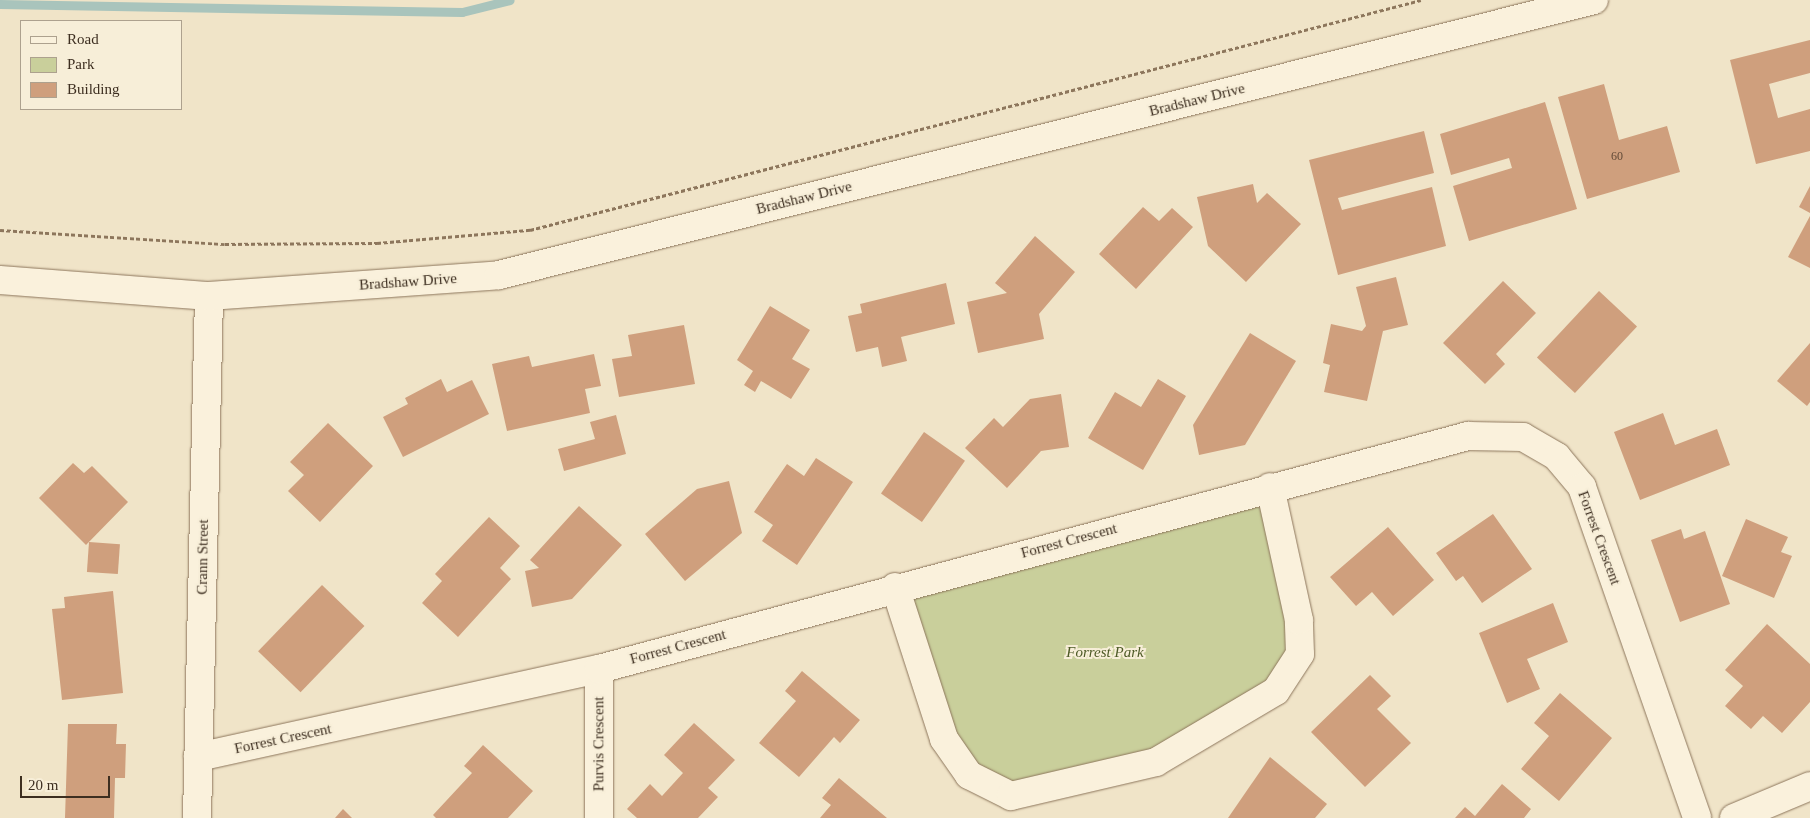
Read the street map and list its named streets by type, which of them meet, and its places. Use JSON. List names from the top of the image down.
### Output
{
  "streets": {
    "street": [
      "Bradshaw Drive",
      "Forrest Crescent",
      "Crann Street",
      "Purvis Crescent"
    ]
  },
  "crossings": [
    ["Bradshaw Drive", "Crann Street"],
    ["Forrest Crescent", "Crann Street"],
    ["Forrest Crescent", "Purvis Crescent"]
  ],
  "parks": ["Forrest Park"],
  "house_numbers": ["60"],
  "legend": ["Road", "Park", "Building"],
  "scale_bar": "20 m"
}
